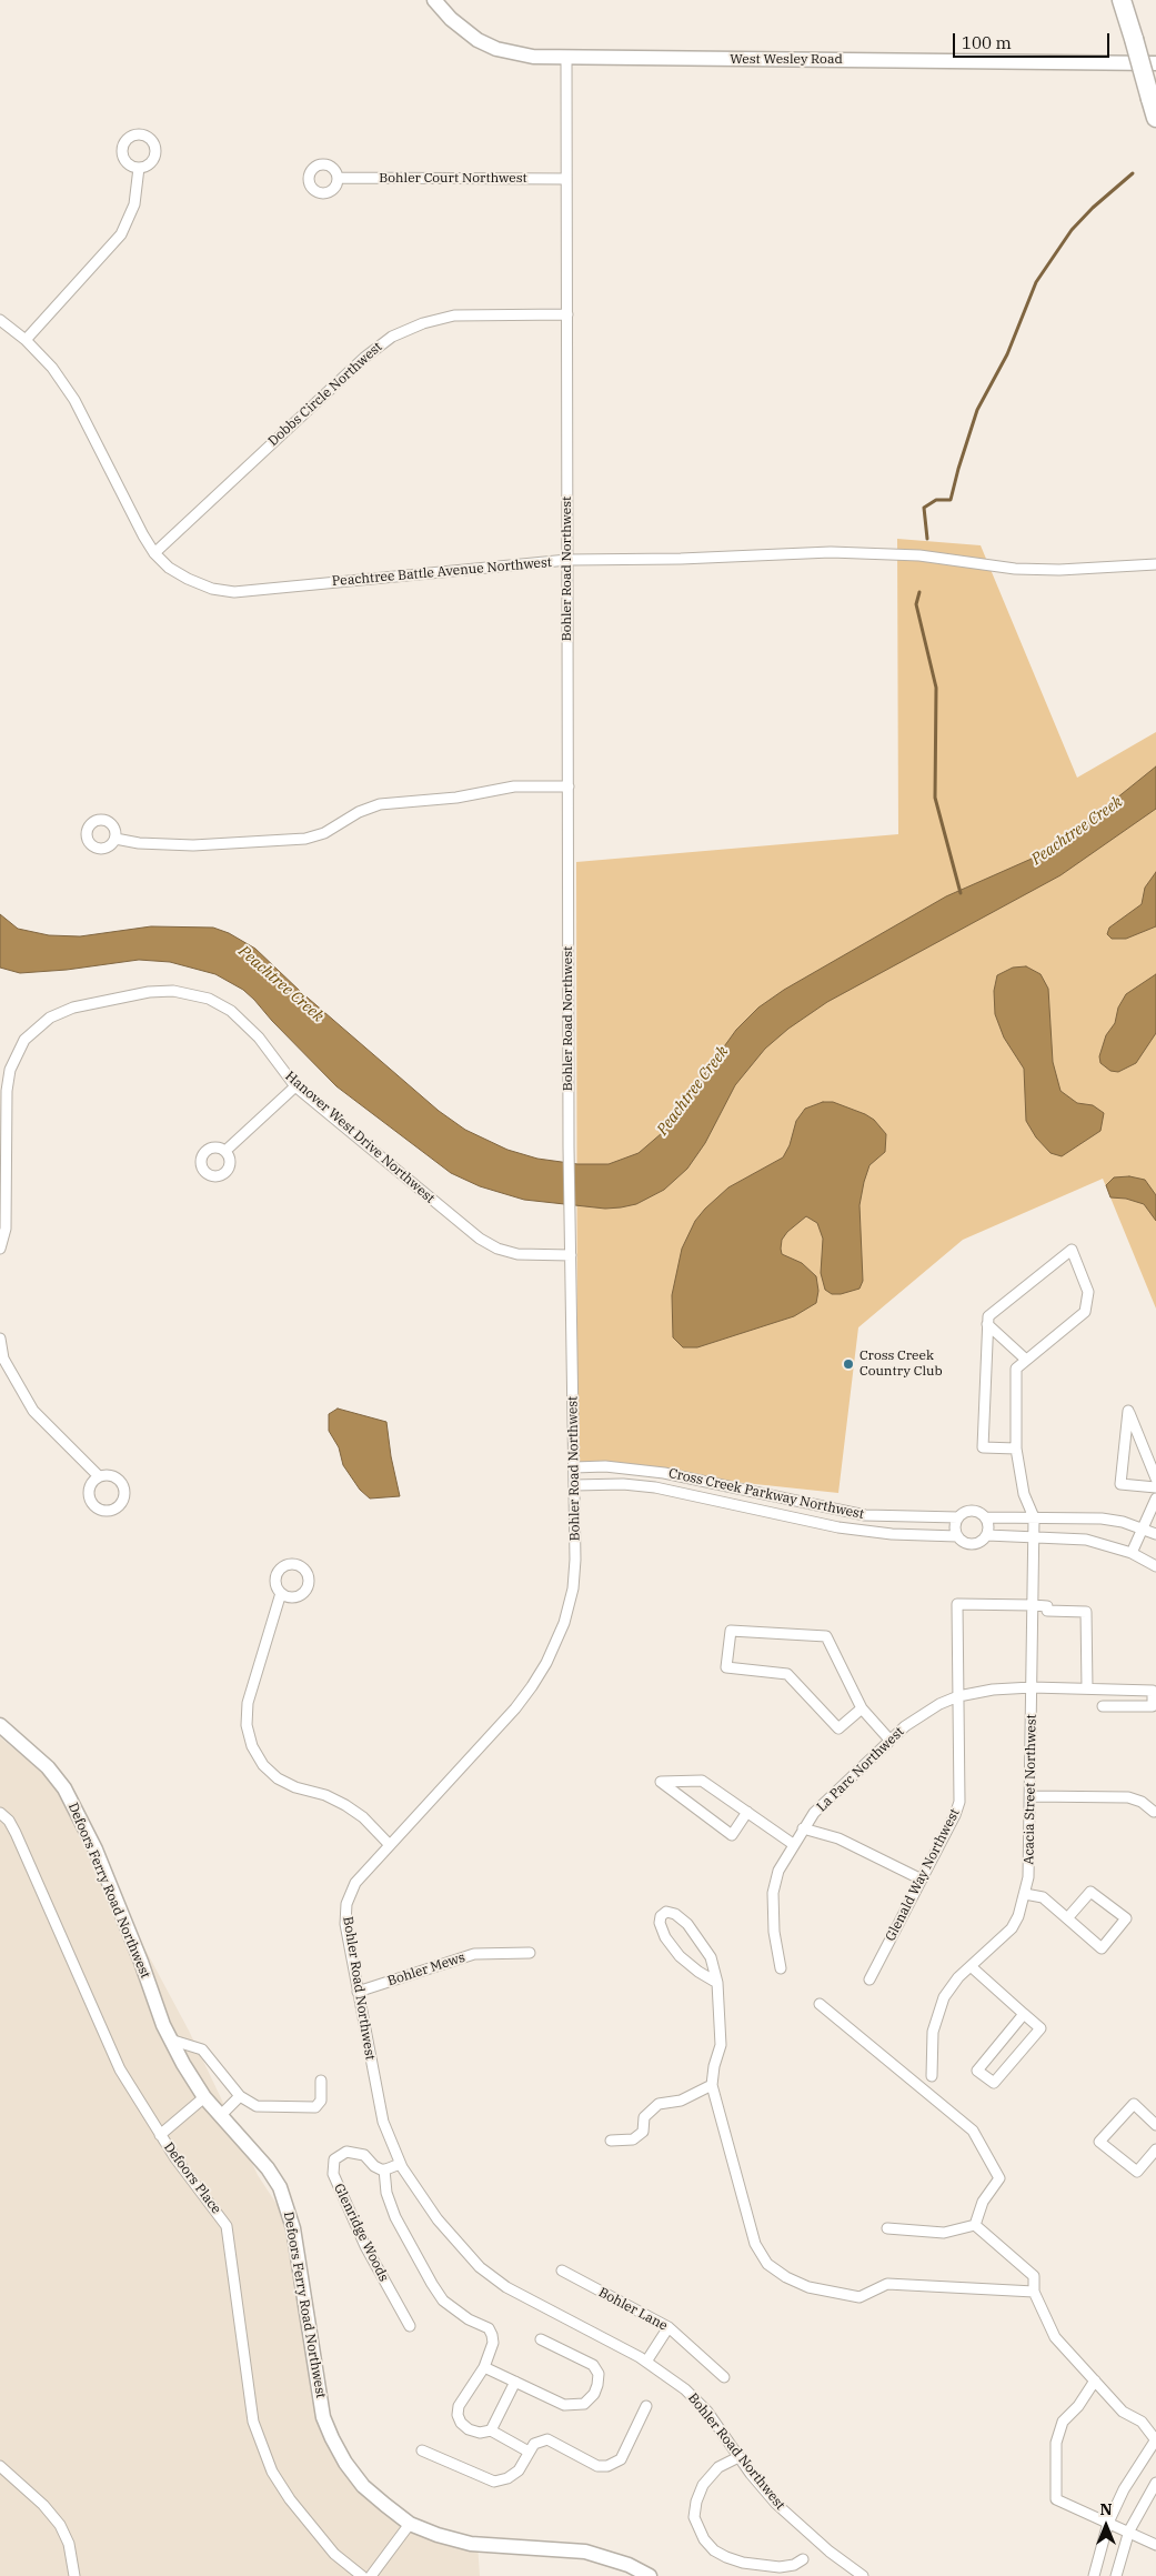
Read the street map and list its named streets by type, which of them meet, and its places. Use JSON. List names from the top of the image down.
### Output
{
  "streets": {
    "street": [
      "West Wesley Road",
      "Bohler Court Northwest",
      "Dobbs Circle Northwest",
      "Bohler Road Northwest",
      "Peachtree Battle Avenue Northwest",
      "Hanover West Drive Northwest",
      "Cross Creek Parkway Northwest",
      "La Parc Northwest",
      "Acacia Street Northwest",
      "Glenald Way Northwest",
      "Defoors Ferry Road Northwest",
      "Bohler Mews",
      "Defoors Place",
      "Glenridge Woods",
      "Bohler Lane"
    ]
  },
  "crossings": [
    ["West Wesley Road", "Bohler Road Northwest"],
    ["Bohler Court Northwest", "Bohler Road Northwest"],
    ["Dobbs Circle Northwest", "Bohler Road Northwest"],
    ["Dobbs Circle Northwest", "Peachtree Battle Avenue Northwest"],
    ["Bohler Road Northwest", "Peachtree Battle Avenue Northwest"],
    ["Bohler Road Northwest", "Hanover West Drive Northwest"],
    ["Bohler Road Northwest", "Cross Creek Parkway Northwest"],
    ["Bohler Road Northwest", "Bohler Mews"],
    ["La Parc Northwest", "Acacia Street Northwest"],
    ["La Parc Northwest", "Glenald Way Northwest"],
    ["Acacia Street Northwest", "Glenald Way Northwest"]
  ],
  "water": ["Peachtree Creek"],
  "places": ["Cross Creek Country Club"],
  "scale_bar": "100 m",
  "north": "top"
}
